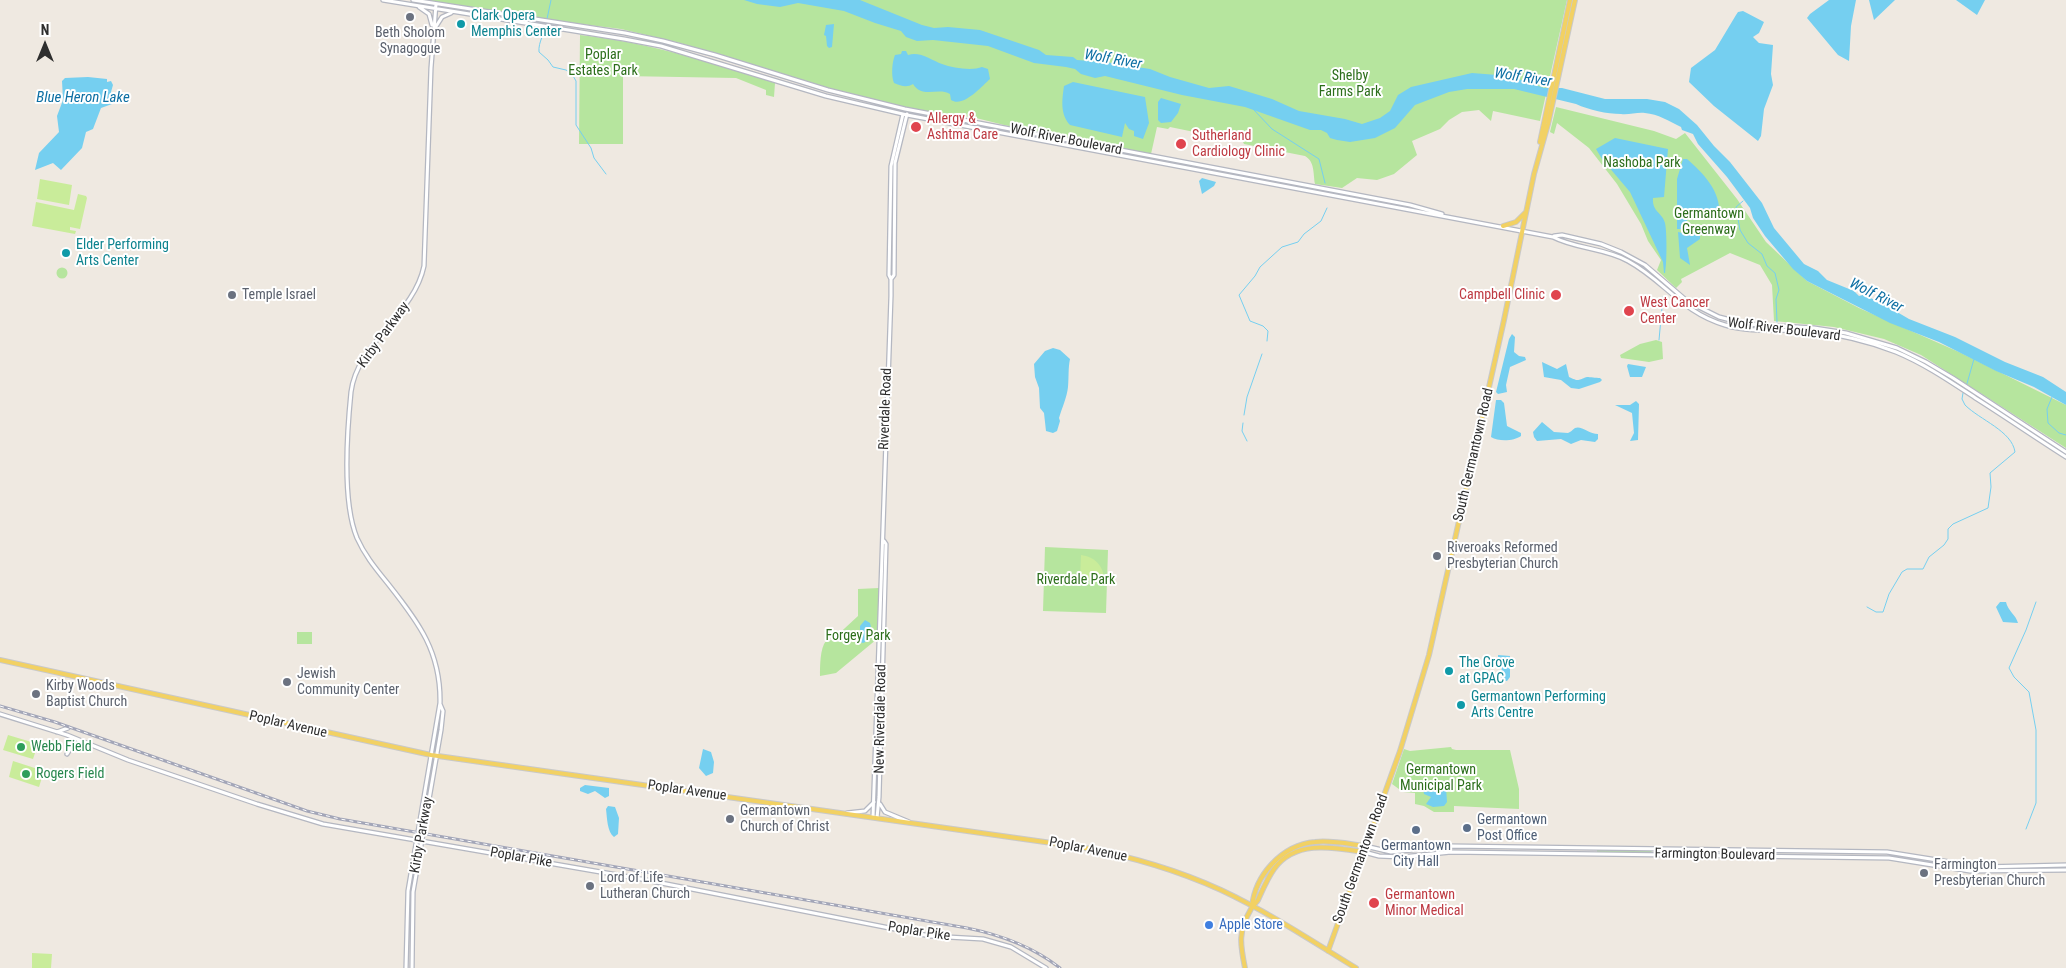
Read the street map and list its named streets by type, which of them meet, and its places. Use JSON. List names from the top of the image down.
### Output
{
  "streets": {
    "main road": [
      "Wolf River Boulevard",
      "Kirby Parkway",
      "Riverdale Road",
      "South Germantown Road",
      "New Riverdale Road",
      "Poplar Avenue",
      "Farmington Boulevard",
      "Poplar Pike"
    ]
  },
  "crossings": [
    ["Wolf River Boulevard", "Kirby Parkway"],
    ["Wolf River Boulevard", "Riverdale Road"],
    ["Wolf River Boulevard", "South Germantown Road"],
    ["Kirby Parkway", "Poplar Avenue"],
    ["Kirby Parkway", "Poplar Pike"],
    ["Riverdale Road", "New Riverdale Road"],
    ["South Germantown Road", "Poplar Avenue"],
    ["South Germantown Road", "Farmington Boulevard"],
    ["New Riverdale Road", "Poplar Avenue"]
  ],
  "water": ["Wolf River", "Blue Heron Lake"],
  "parks": [
    "Poplar Estates Park",
    "Shelby Farms Park",
    "Nashoba Park",
    "Germantown Greenway",
    "Riverdale Park",
    "Forgey Park",
    "Germantown Municipal Park"
  ],
  "places": [
    "Beth Sholom Synagogue",
    "Clark Opera Memphis Center",
    "Allergy & Ashtma Care",
    "Sutherland Cardiology Clinic",
    "Elder Performing Arts Center",
    "Temple Israel",
    "Campbell Clinic",
    "West Cancer Center",
    "Riveroaks Reformed Presbyterian Church",
    "The Grove at GPAC",
    "Jewish Community Center",
    "Kirby Woods Baptist Church",
    "Germantown Performing Arts Centre",
    "Webb Field",
    "Rogers Field",
    "Germantown Church of Christ",
    "Germantown Post Office",
    "Germantown City Hall",
    "Farmington Presbyterian Church",
    "Lord of Life Lutheran Church",
    "Germantown Minor Medical",
    "Apple Store"
  ],
  "north": "top"
}
